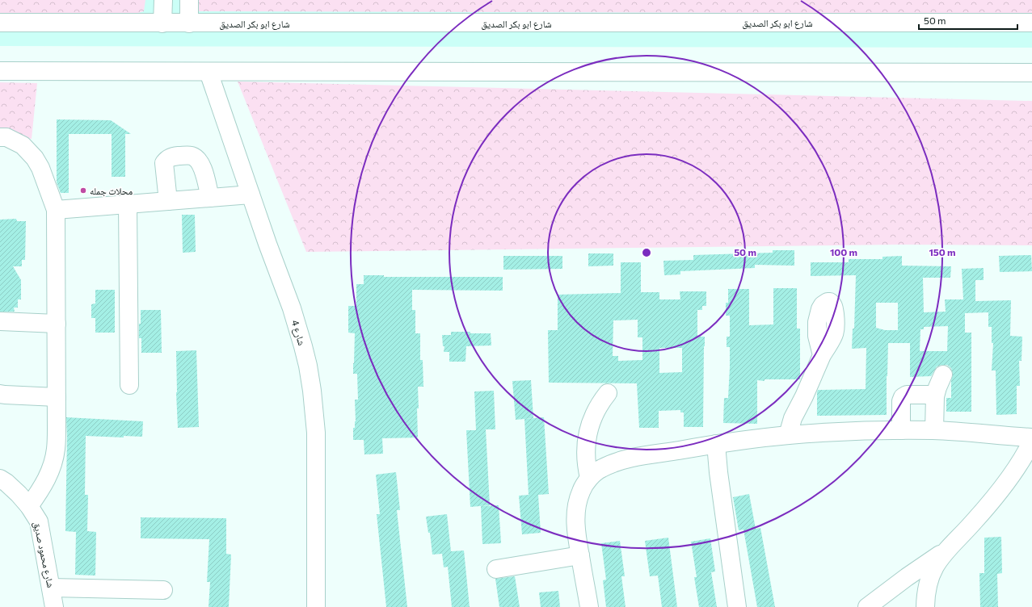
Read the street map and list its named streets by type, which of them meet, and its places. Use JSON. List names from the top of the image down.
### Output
{
  "streets": {
    "street": ["شارع ابو بكر الصديق", "شارع 4", "شارع محمود صديق"]
  },
  "places": ["محلات جمله"],
  "scale_bar": "50 m",
  "rings": ["50 m", "100 m", "150 m"]
}
